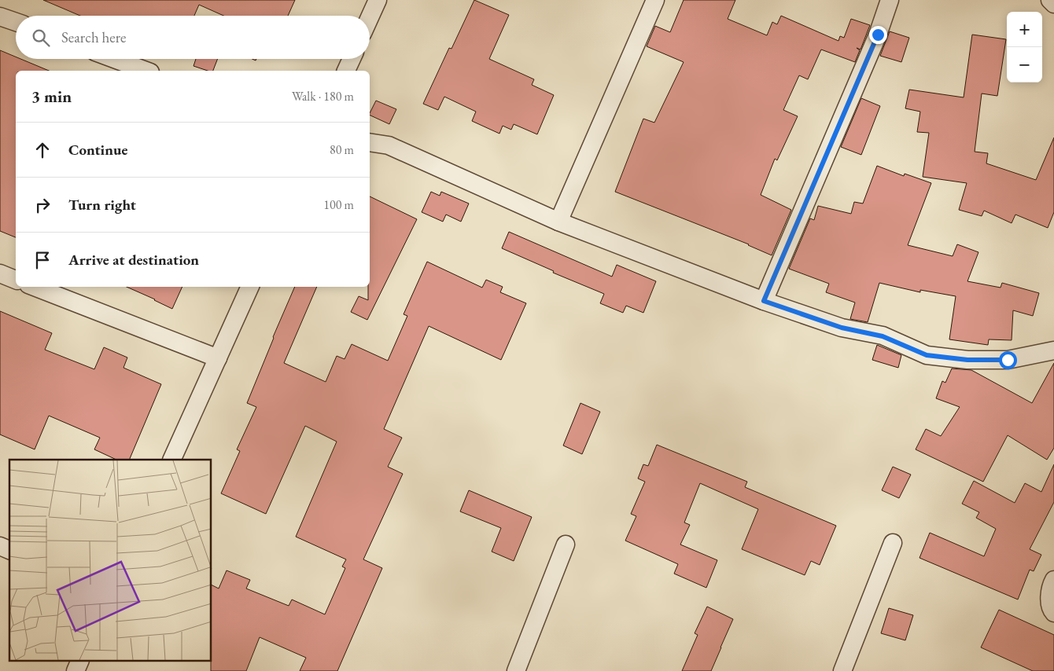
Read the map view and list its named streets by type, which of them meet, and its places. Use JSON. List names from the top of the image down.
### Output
{
  "page": {
    "map_buttons": ["+", "−"],
    "search": "Search here",
    "heading": ["3 min", "Walk · 180 m"],
    "list": [
      ["Continue", "80 m"],
      ["Turn right", "100 m"],
      "Arrive at destination"
    ]
  }
}
